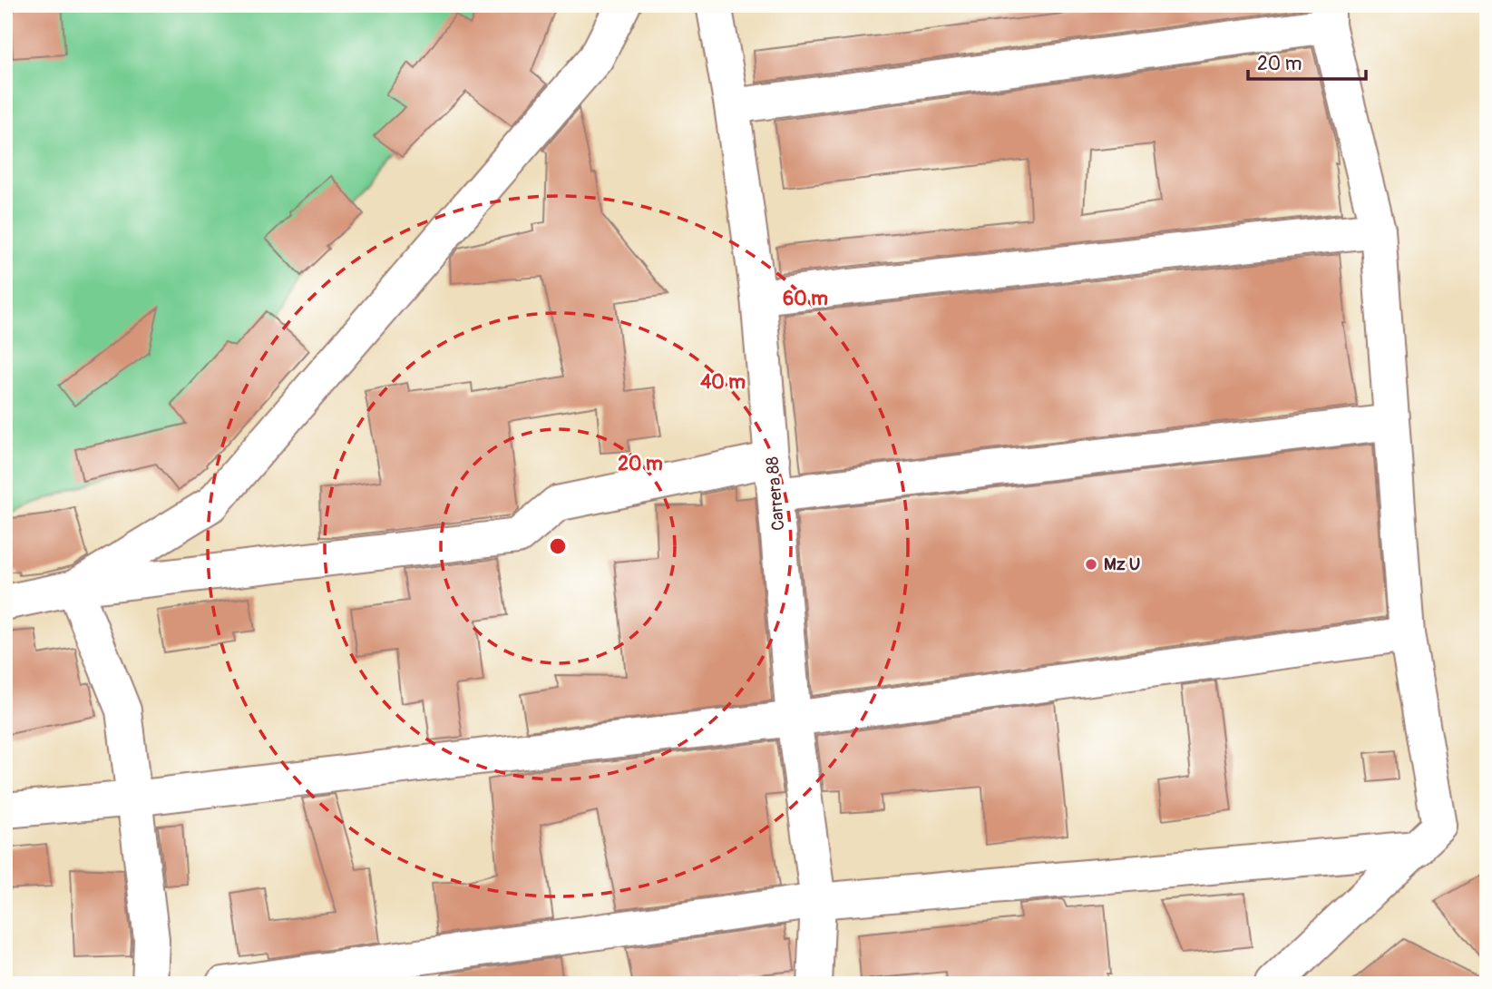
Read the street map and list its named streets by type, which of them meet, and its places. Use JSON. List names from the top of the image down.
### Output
{
  "streets": {
    "street": ["Carrera 88"]
  },
  "places": ["Mz U"],
  "scale_bar": "20 m",
  "rings": ["60 m", "40 m", "20 m"]
}
